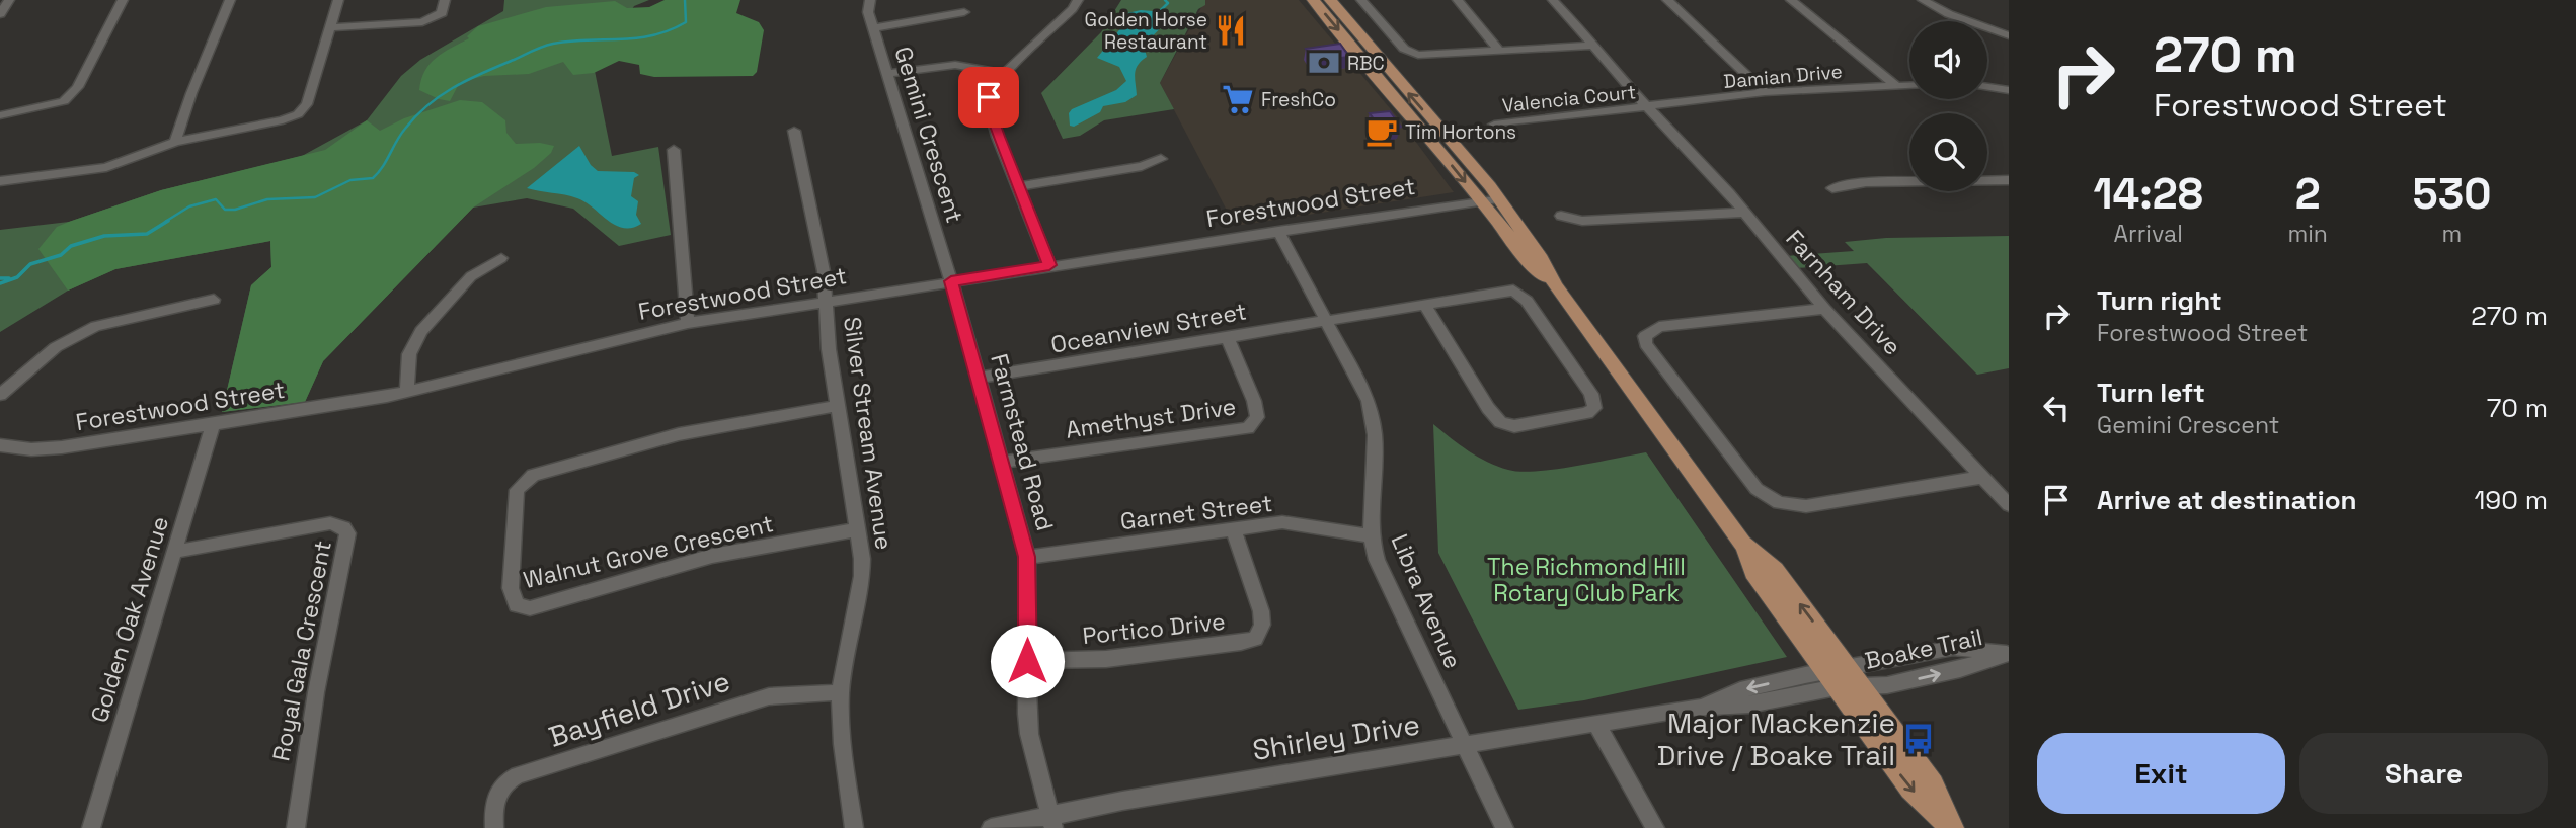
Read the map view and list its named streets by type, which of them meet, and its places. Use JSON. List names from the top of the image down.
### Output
{
  "streets": {
    "street": [
      "Damian Drive",
      "Valencia Court",
      "Gemini Crescent",
      "Forestwood Street",
      "Farnham Drive",
      "Oceanview Street",
      "Amethyst Drive",
      "Silver Stream Avenue",
      "Farmstead Road",
      "Garnet Street",
      "Walnut Grove Crescent",
      "Libra Avenue",
      "Golden Oak Avenue",
      "Portico Drive",
      "Boake Trail",
      "Royal Gala Crescent",
      "Bayfield Drive",
      "Shirley Drive"
    ]
  },
  "crossings": [
    ["Damian Drive", "Valencia Court"],
    ["Damian Drive", "Farnham Drive"],
    ["Valencia Court", "Farnham Drive"],
    ["Gemini Crescent", "Forestwood Street"],
    ["Gemini Crescent", "Farmstead Road"],
    ["Forestwood Street", "Silver Stream Avenue"],
    ["Forestwood Street", "Farmstead Road"],
    ["Forestwood Street", "Libra Avenue"],
    ["Forestwood Street", "Golden Oak Avenue"],
    ["Oceanview Street", "Amethyst Drive"],
    ["Oceanview Street", "Farmstead Road"],
    ["Oceanview Street", "Libra Avenue"],
    ["Amethyst Drive", "Farmstead Road"],
    ["Silver Stream Avenue", "Walnut Grove Crescent"],
    ["Silver Stream Avenue", "Bayfield Drive"],
    ["Farmstead Road", "Garnet Street"],
    ["Farmstead Road", "Portico Drive"],
    ["Farmstead Road", "Shirley Drive"],
    ["Garnet Street", "Libra Avenue"],
    ["Garnet Street", "Portico Drive"],
    ["Libra Avenue", "Shirley Drive"],
    ["Golden Oak Avenue", "Royal Gala Crescent"],
    ["Boake Trail", "Shirley Drive"]
  ],
  "parks": ["The Richmond Hill Rotary Club Park"],
  "places": {
    "restaurant": ["Golden Horse Restaurant"],
    "bank": ["RBC"],
    "supermarket": ["FreshCo"],
    "cafe": ["Tim Hortons"],
    "bus stop": ["Major Mackenzie Drive / Boake Trail"]
  },
  "page": {
    "turn": ["270 m", "Forestwood Street"],
    "eta": [
      "14:28",
      "Arrival",
      "2",
      "min",
      "530",
      "m"
    ],
    "list": [
      {
        "name": "Turn right",
        "note": "Forestwood Street",
        "value": "270 m"
      },
      {
        "name": "Turn left",
        "note": "Gemini Crescent",
        "value": "70 m"
      },
      {
        "name": "Arrive at destination",
        "value": "190 m"
      }
    ],
    "buttons": ["Exit", "Share"]
  }
}
